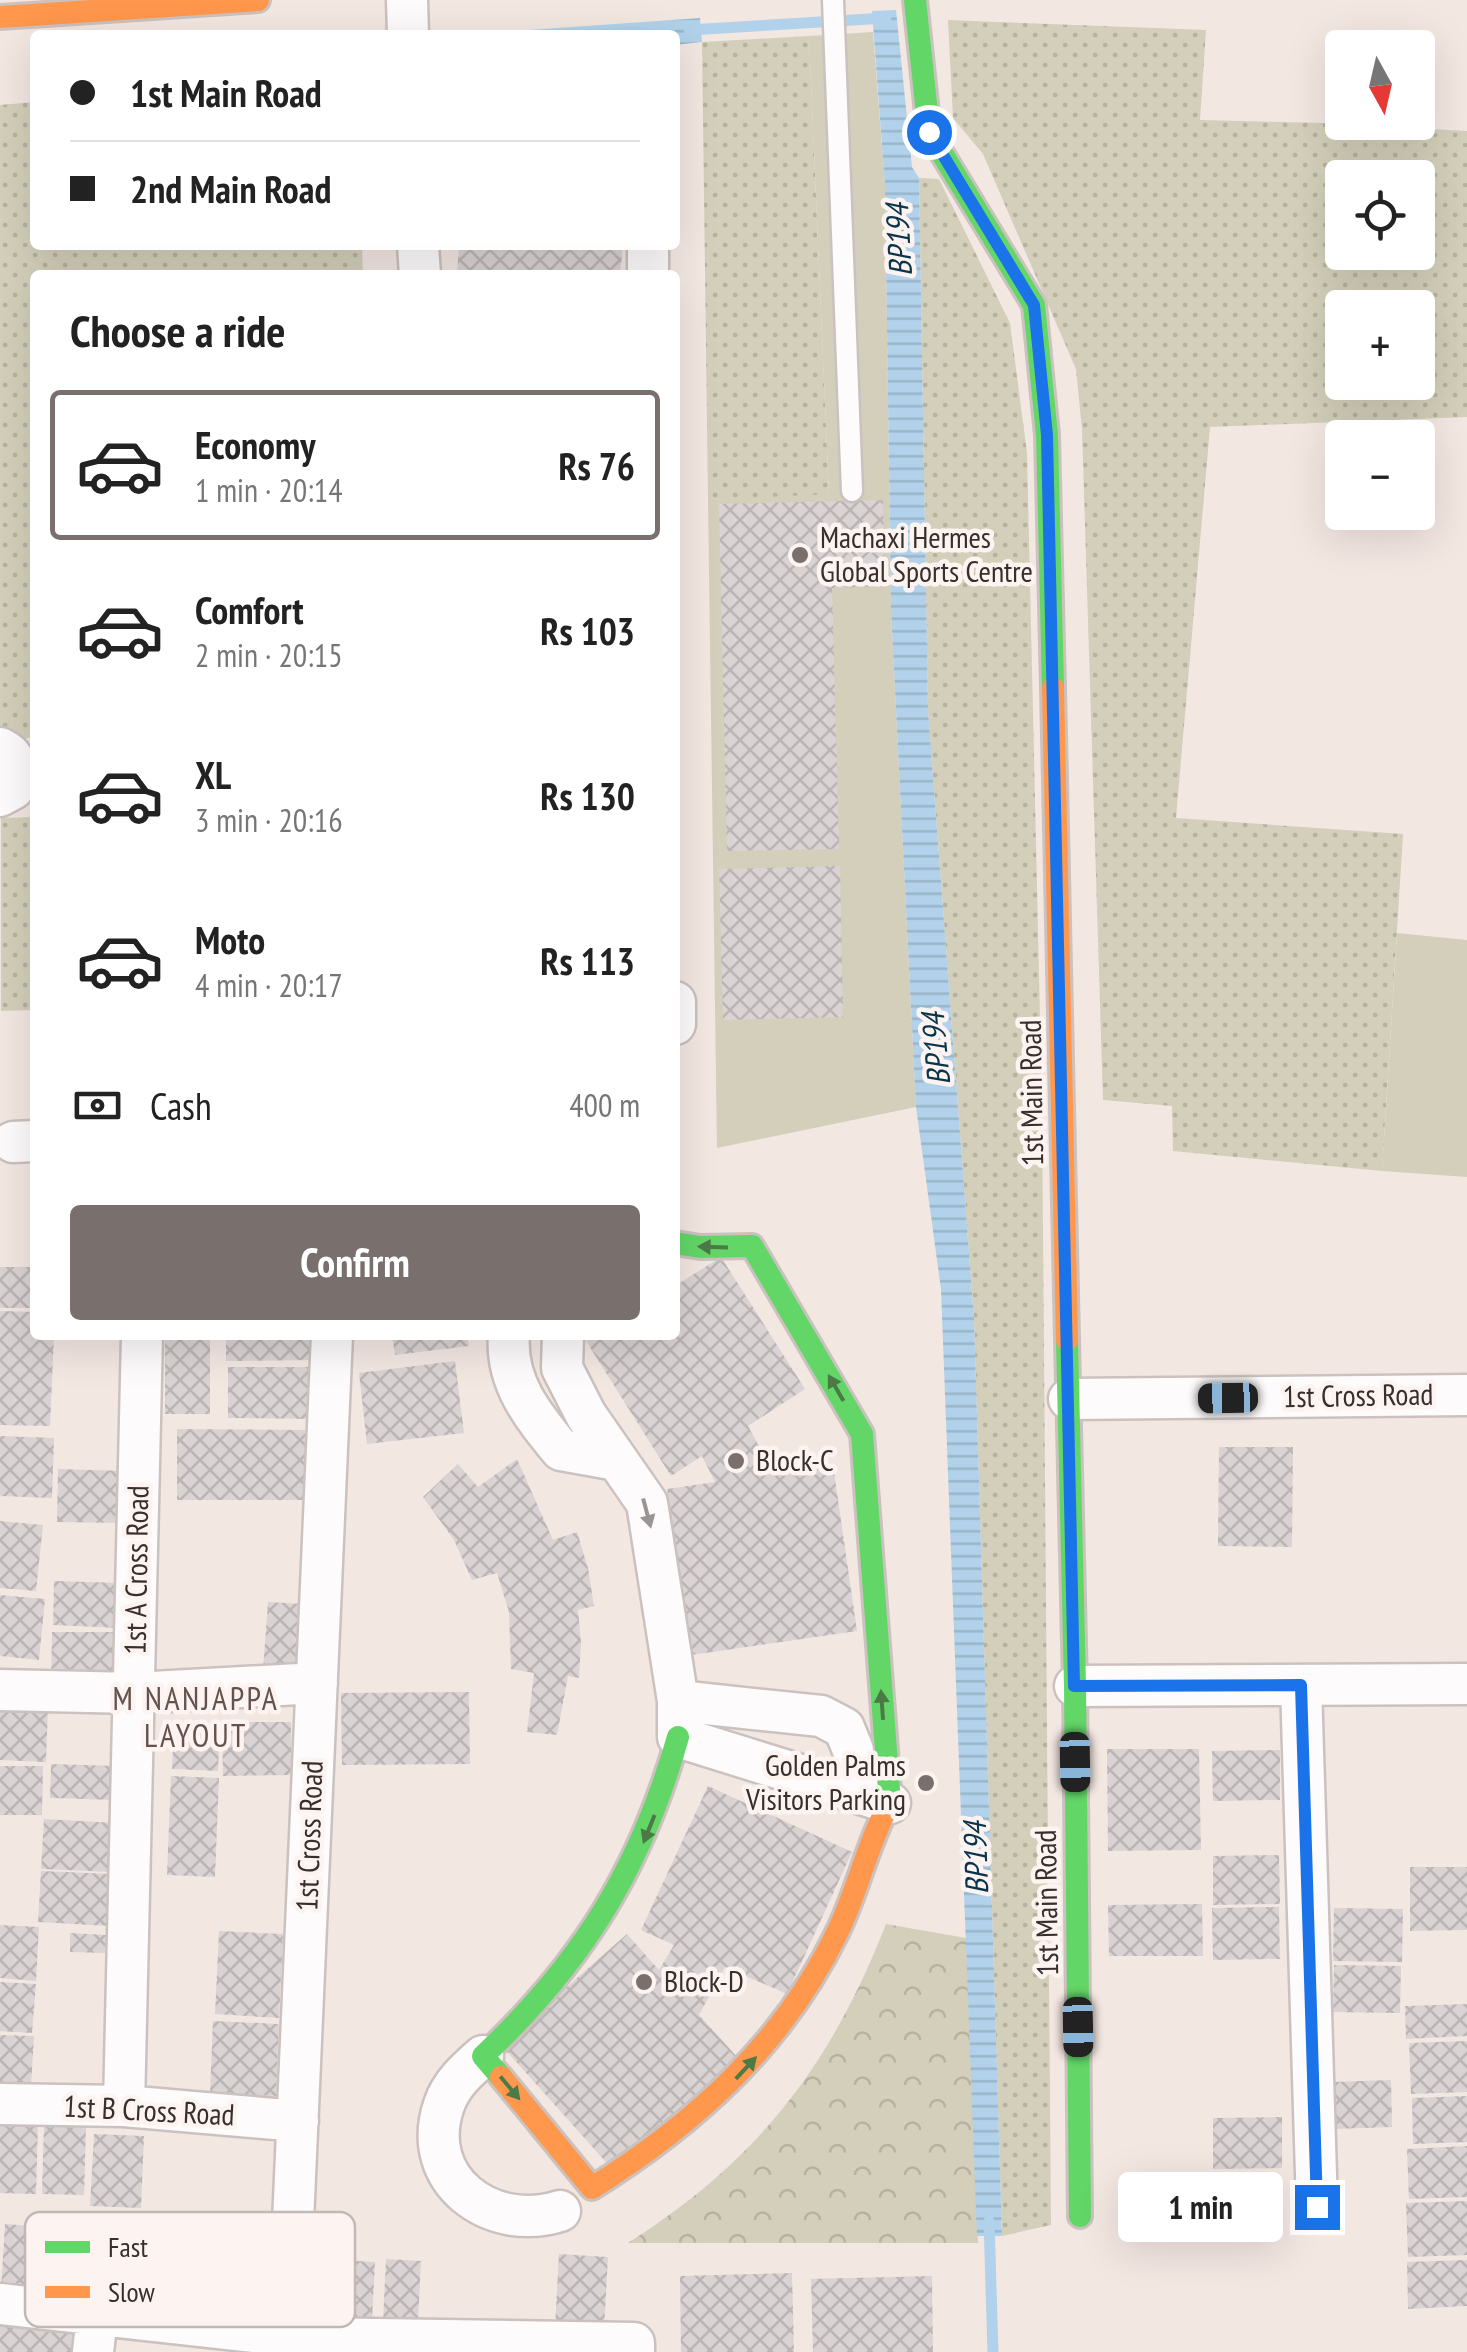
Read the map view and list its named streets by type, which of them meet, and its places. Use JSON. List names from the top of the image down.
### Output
{
  "streets": {
    "street": [
      "1st Main Road",
      "1st Cross Road",
      "1st A Cross Road",
      "1st B Cross Road"
    ]
  },
  "crossings": [
    ["1st Main Road", "1st Cross Road"],
    ["1st Cross Road", "1st B Cross Road"],
    ["1st A Cross Road", "1st B Cross Road"]
  ],
  "districts": ["M NANJAPPA LAYOUT"],
  "water": ["BP194"],
  "places": [
    "Machaxi Hermes Global Sports Centre",
    "Block-C",
    "Golden Palms Visitors Parking",
    "Block-D"
  ],
  "legend": ["Fast", "Slow"],
  "north": "bottom",
  "page": {
    "map_buttons": ["+", "−"],
    "banner": ["1st Main Road", "2nd Main Road"],
    "heading": "Choose a ride",
    "list": [
      {
        "name": "Economy",
        "note": "1 min · 20:14",
        "value": "Rs 76"
      },
      {
        "name": "Comfort",
        "note": "2 min · 20:15",
        "value": "Rs 103"
      },
      {
        "name": "XL",
        "note": "3 min · 20:16",
        "value": "Rs 130"
      },
      {
        "name": "Moto",
        "note": "4 min · 20:17",
        "value": "Rs 113"
      }
    ],
    "pay": ["Cash", "400 m"],
    "buttons": "Confirm",
    "bubble": "1 min"
  }
}
